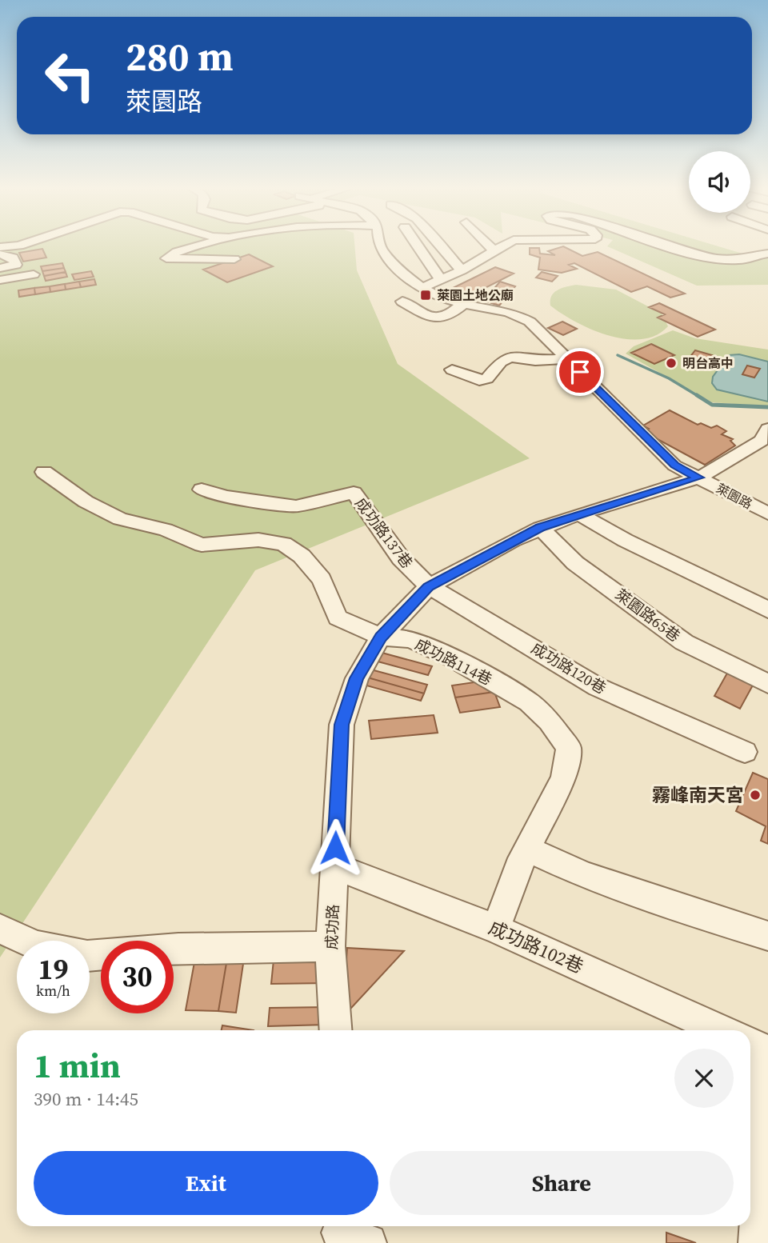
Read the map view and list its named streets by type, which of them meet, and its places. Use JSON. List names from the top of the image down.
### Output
{
  "streets": {
    "street": [
      "萊園路",
      "成功路137巷",
      "萊園路65巷",
      "成功路114巷",
      "成功路120巷",
      "成功路",
      "成功路102巷"
    ]
  },
  "crossings": [
    ["萊園路", "成功路"],
    ["成功路137巷", "成功路120巷"],
    ["成功路137巷", "成功路"],
    ["萊園路65巷", "成功路"],
    ["成功路114巷", "成功路"],
    ["成功路114巷", "成功路102巷"],
    ["成功路120巷", "成功路"],
    ["成功路", "成功路102巷"]
  ],
  "places": {
    "transit": ["萊園土地公廟"],
    "other": ["明台高中", "霧峰南天宮"]
  },
  "page": {
    "turn": ["280 m", "萊園路"],
    "speed": "19 km/h",
    "limit": "30",
    "heading": ["1 min", "390 m · 14:45"],
    "buttons": ["Exit", "Share"]
  }
}
